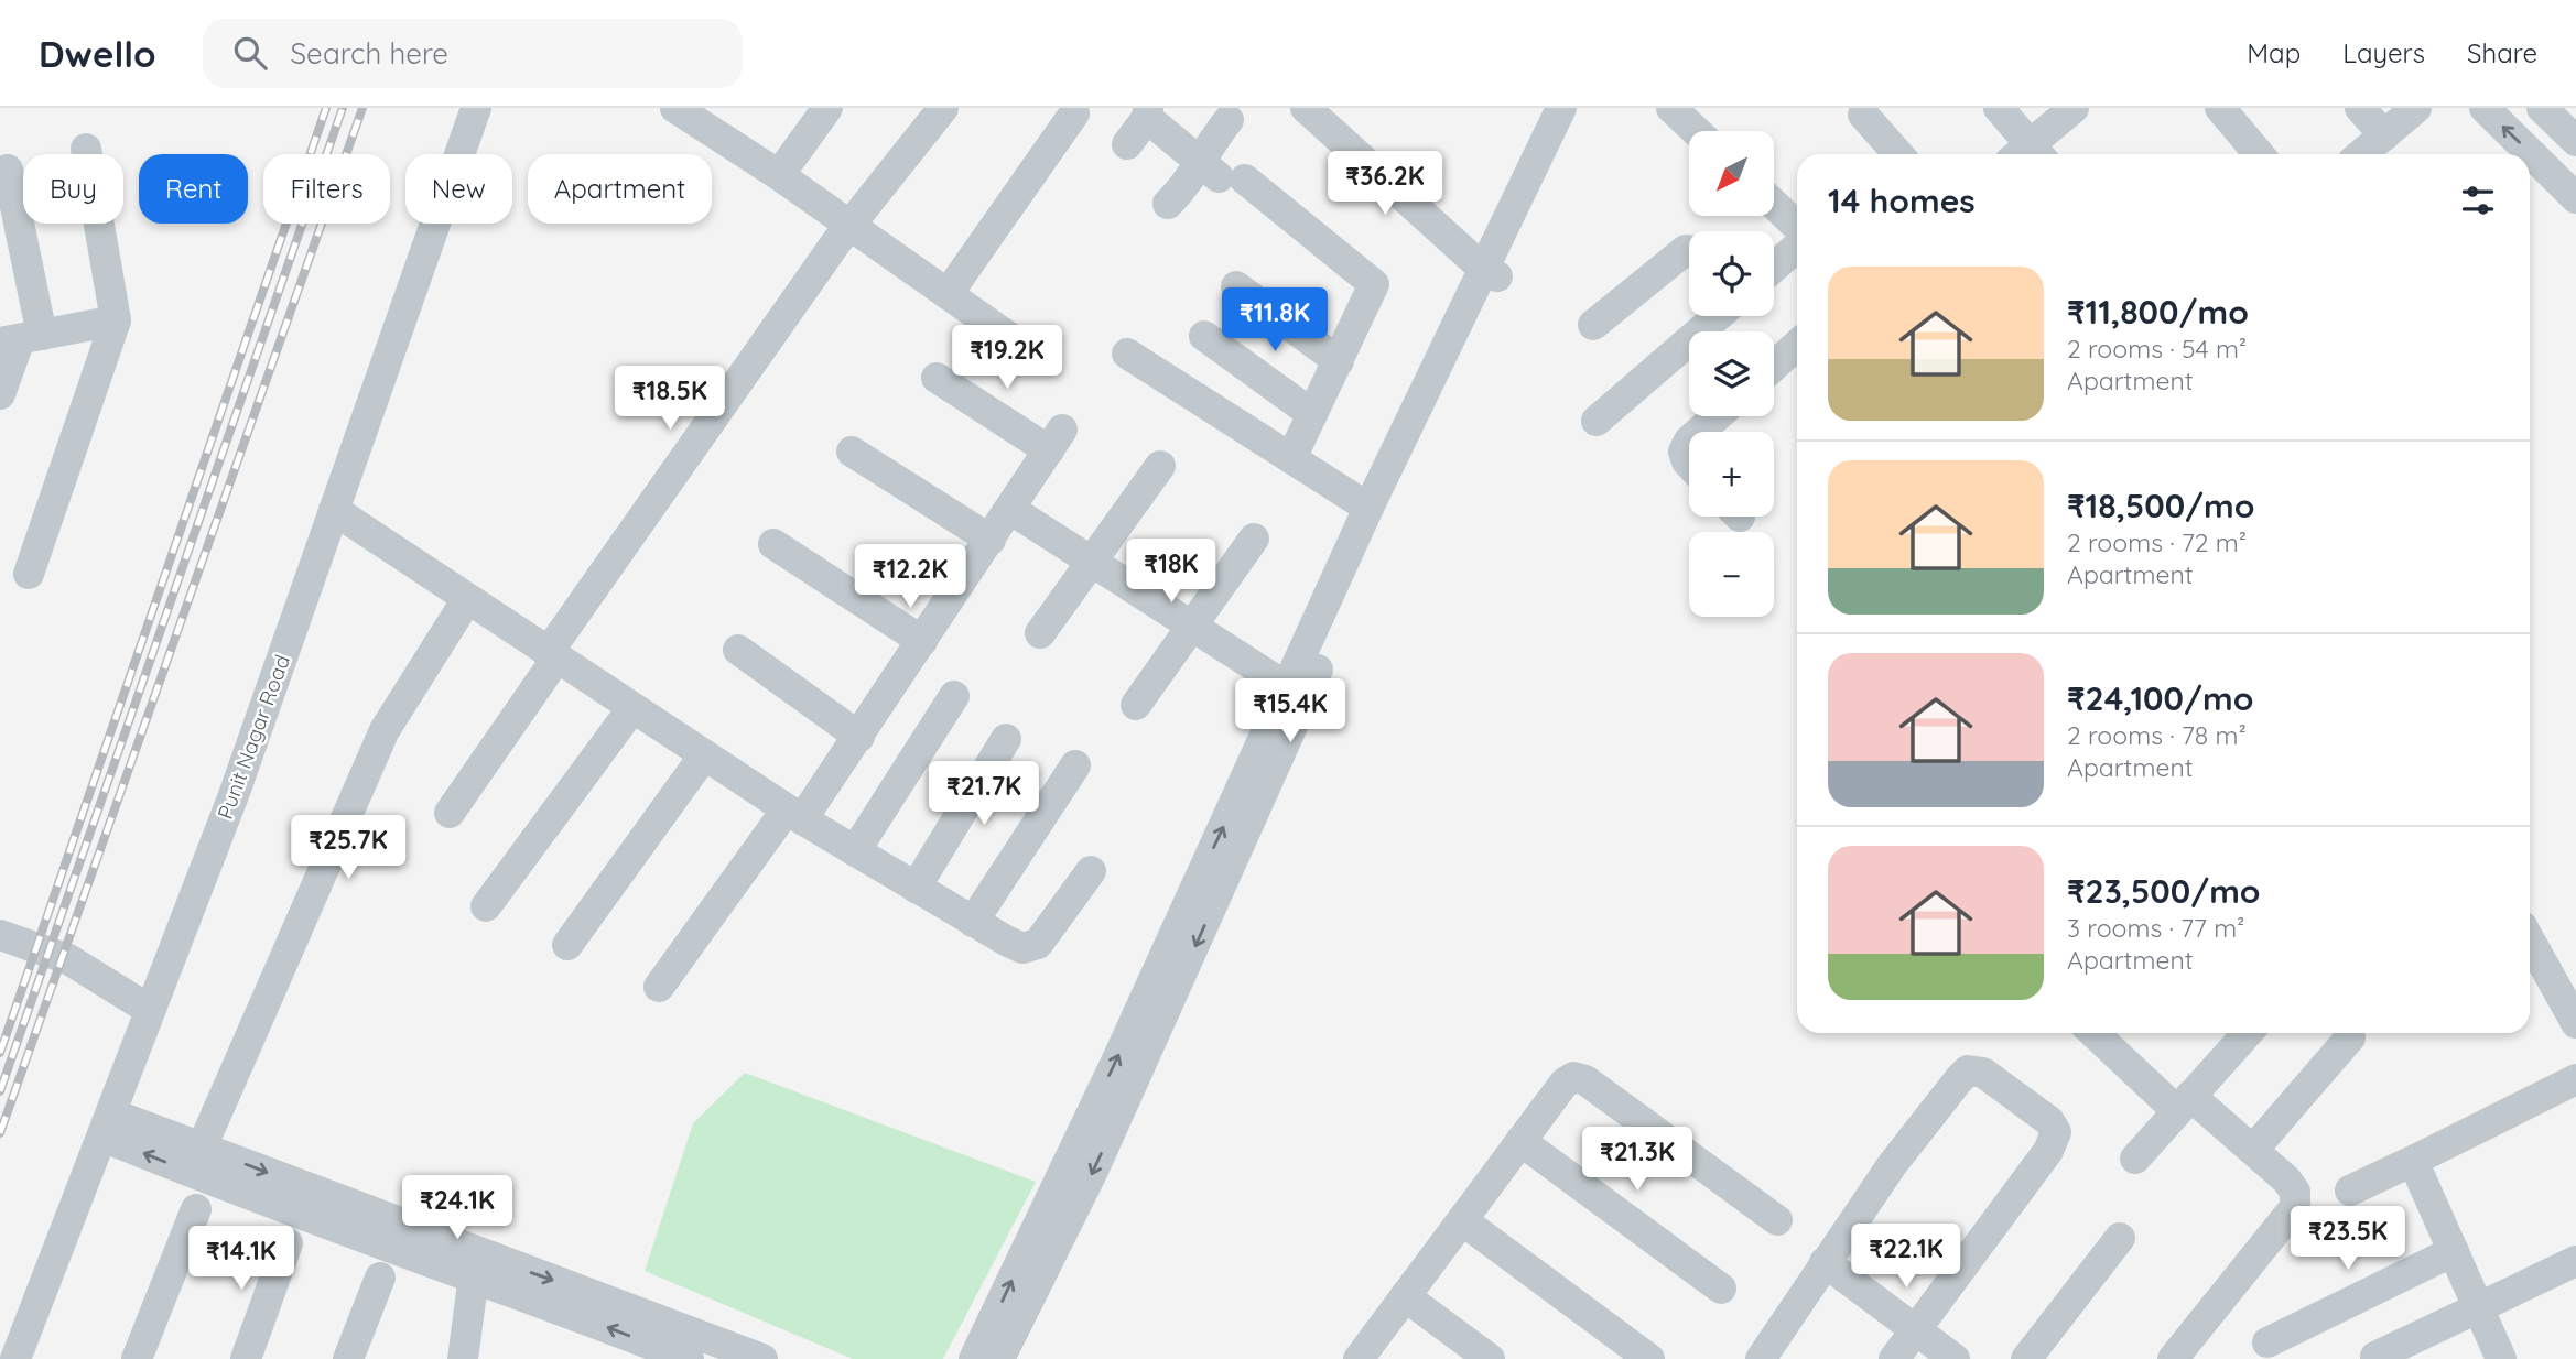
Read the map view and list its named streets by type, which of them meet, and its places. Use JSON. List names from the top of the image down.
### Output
{
  "streets": {
    "street": ["Punit Nagar Road"]
  },
  "north": "bottom left",
  "page": {
    "header": "Dwello",
    "search": "Search here",
    "nav": ["Map", "Layers", "Share"],
    "map_buttons": ["+", "−"],
    "price": [
      "₹36.2K",
      "₹11.8K",
      "₹19.2K",
      "₹18.5K",
      "₹18K",
      "₹12.2K",
      "₹15.4K",
      "₹21.7K",
      "₹25.7K",
      "₹21.3K",
      "₹24.1K",
      "₹23.5K",
      "₹22.1K",
      "₹14.1K"
    ],
    "chip": [
      "Buy",
      "Rent",
      "Filters",
      "New",
      "Apartment"
    ],
    "heading": "14 homes",
    "list": [
      {
        "name": "₹11,800/mo",
        "note": "2 rooms · 54 m² · Apartment"
      },
      {
        "name": "₹18,500/mo",
        "note": "2 rooms · 72 m² · Apartment"
      },
      {
        "name": "₹24,100/mo",
        "note": "2 rooms · 78 m² · Apartment"
      },
      {
        "name": "₹23,500/mo",
        "note": "3 rooms · 77 m² · Apartment"
      }
    ]
  }
}
